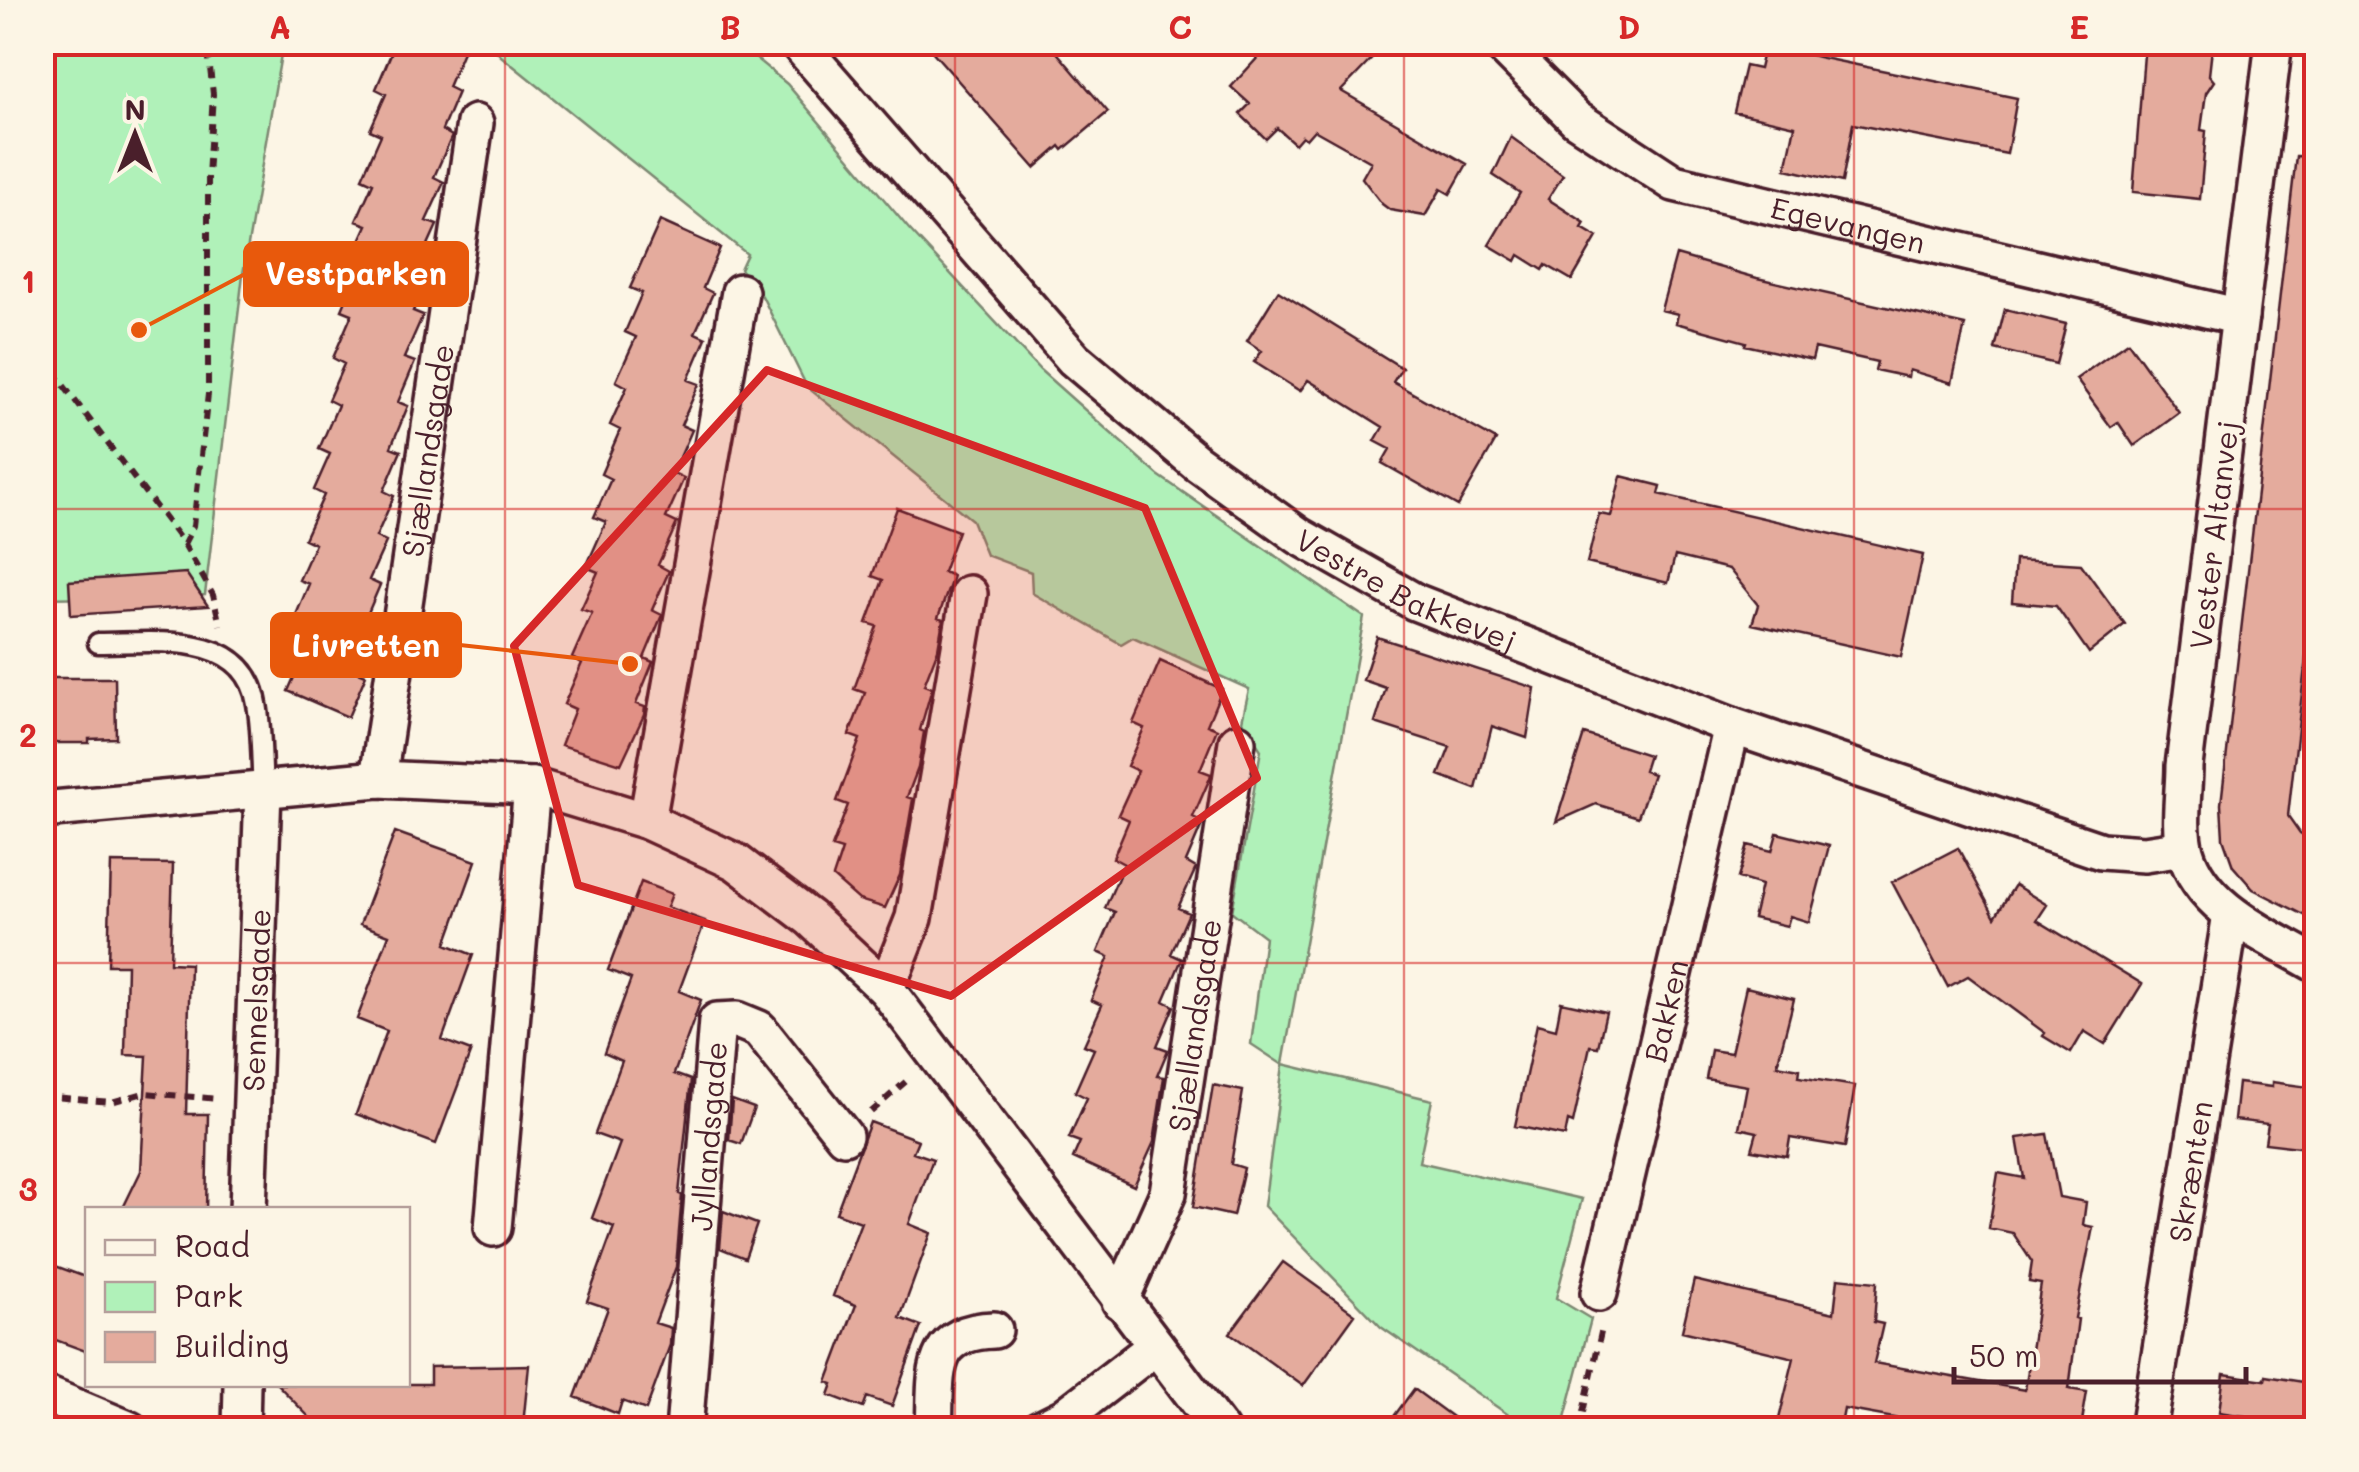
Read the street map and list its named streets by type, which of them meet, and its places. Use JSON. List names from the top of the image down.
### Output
{
  "streets": {
    "street": [
      "Egevangen",
      "Sjællandsgade",
      "Vester Altanvej",
      "Vestre Bakkevej",
      "Sennelsgade",
      "Bakken",
      "Jyllandsgade",
      "Skrænten"
    ]
  },
  "crossings": [
    ["Egevangen", "Vester Altanvej"],
    ["Vester Altanvej", "Vestre Bakkevej"],
    ["Vester Altanvej", "Skrænten"],
    ["Vestre Bakkevej", "Bakken"]
  ],
  "places": ["Vestparken", "Livretten"],
  "legend": ["Road", "Park", "Building"],
  "scale_bar": "50 m",
  "north": "top",
  "grid": {
    "columns": [
      "A",
      "B",
      "C",
      "D",
      "E"
    ],
    "rows": ["1", "2", "3"]
  }
}
